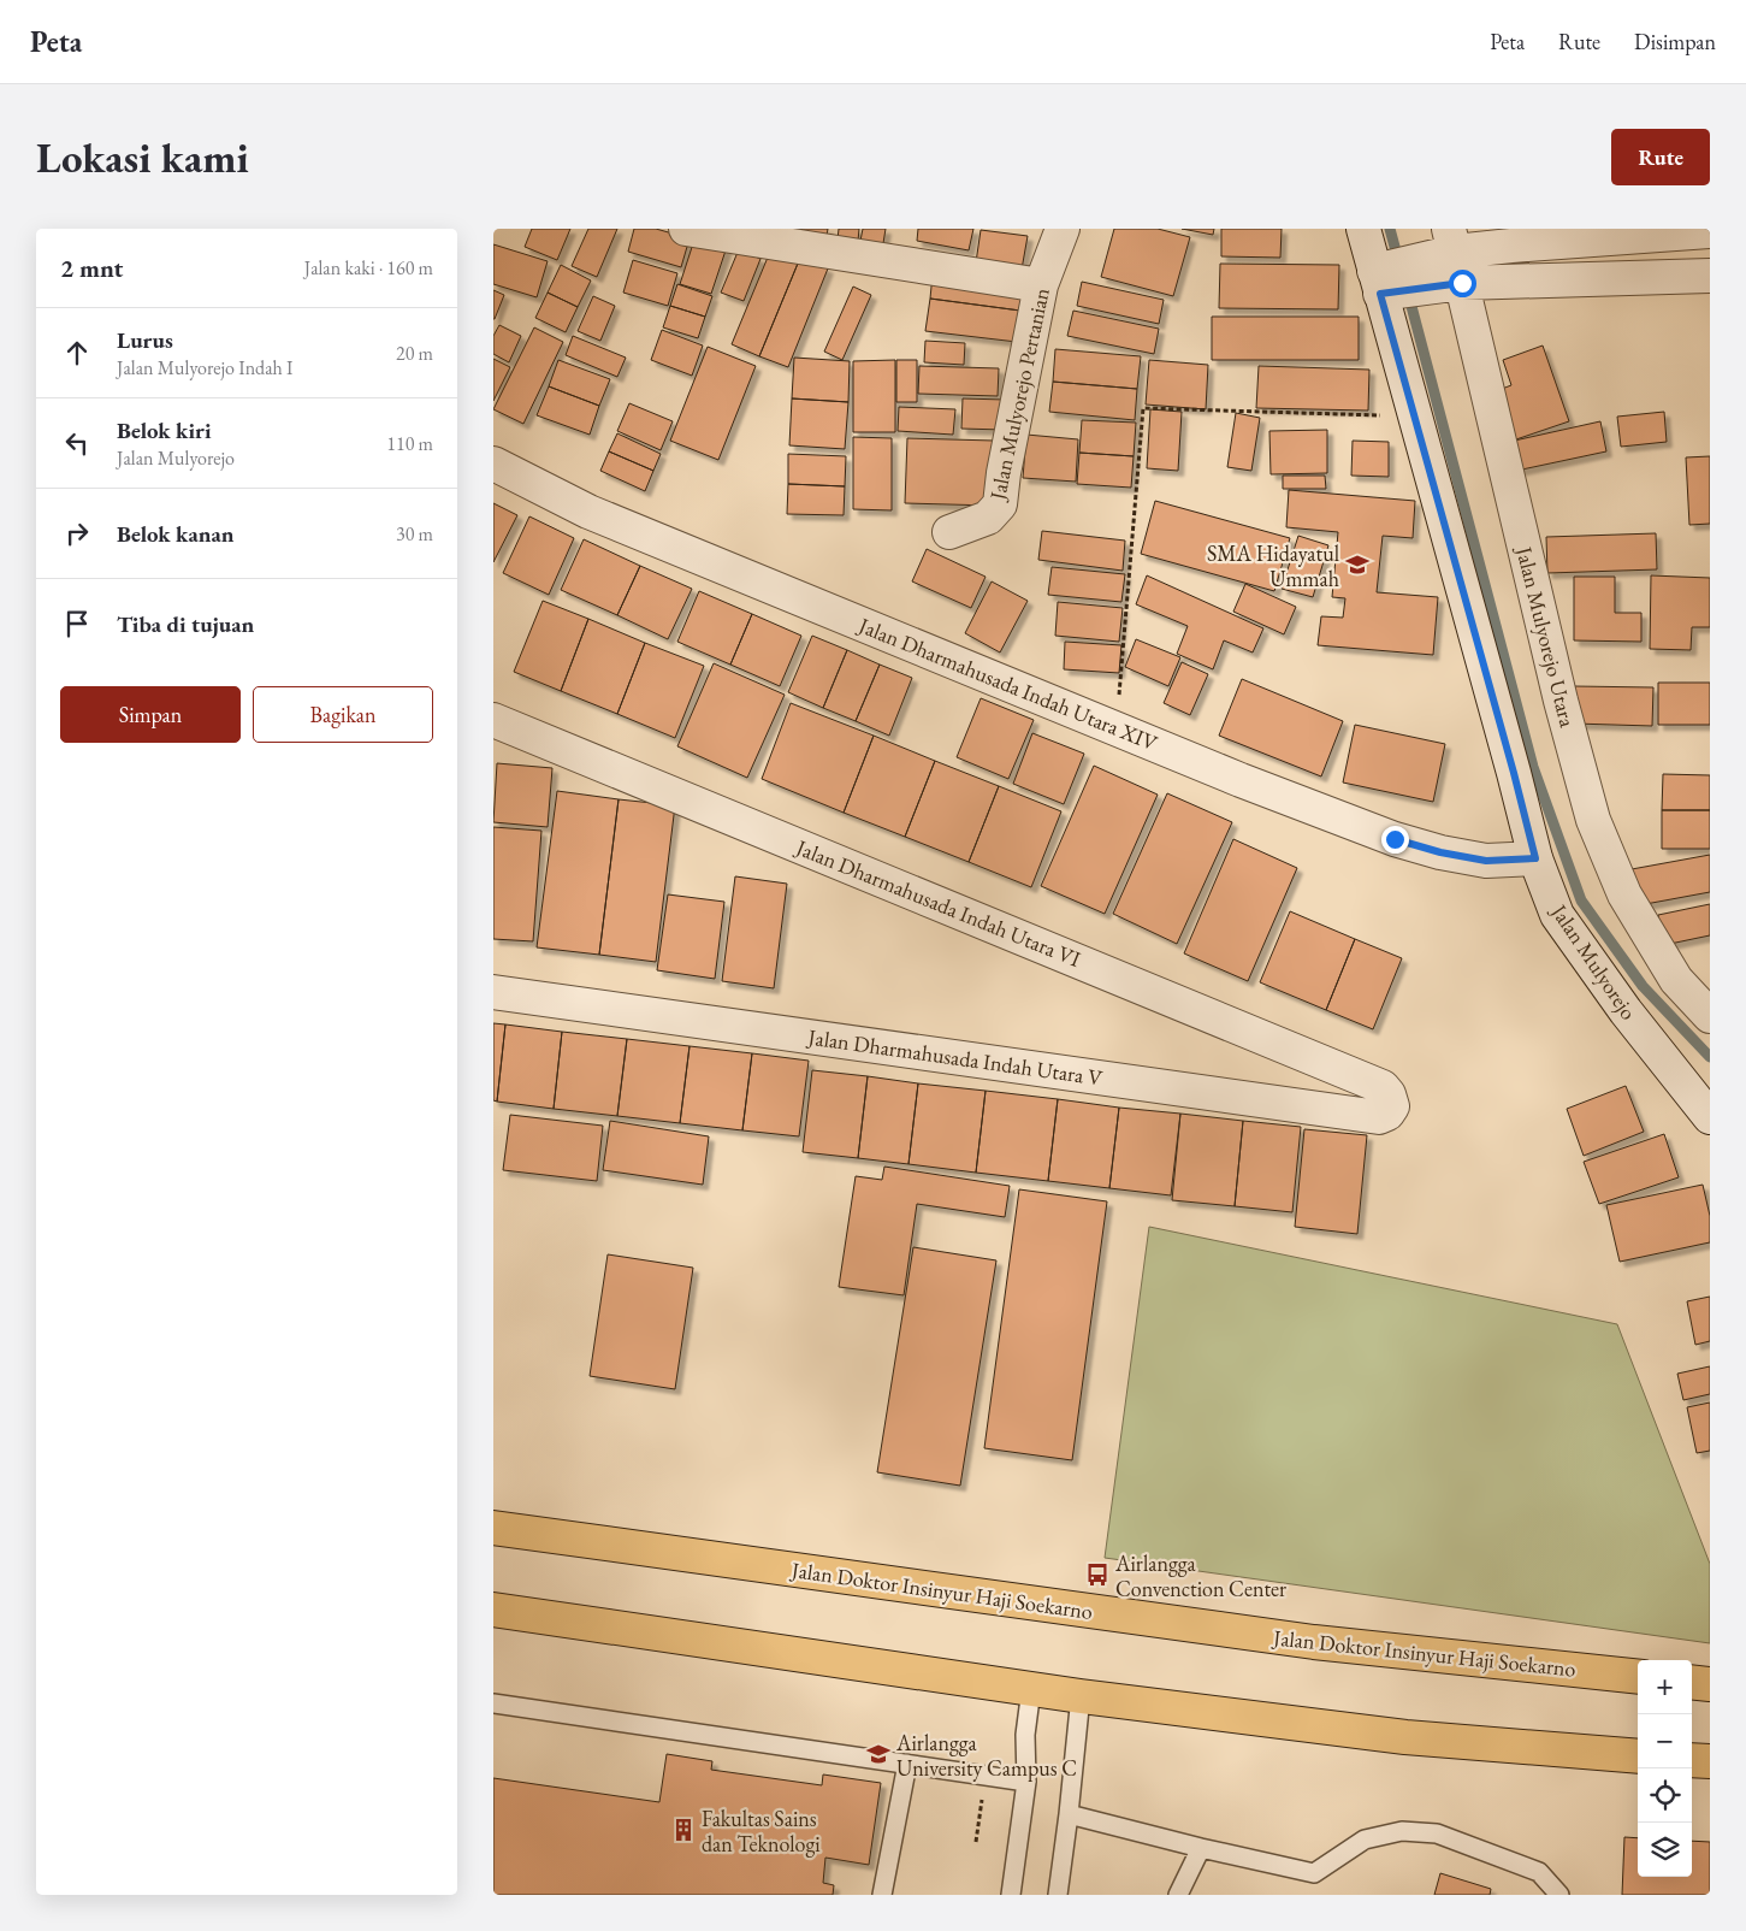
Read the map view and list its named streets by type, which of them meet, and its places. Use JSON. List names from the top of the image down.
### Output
{
  "streets": {
    "main road": ["Jalan Doktor Insinyur Haji Soekarno"],
    "street": [
      "Jalan Mulyorejo Pertanian",
      "Jalan Mulyorejo Utara",
      "Jalan Dharmahusada Indah Utara XIV",
      "Jalan Dharmahusada Indah Utara VI",
      "Jalan Mulyorejo",
      "Jalan Dharmahusada Indah Utara V"
    ]
  },
  "crossings": [
    ["Jalan Dharmahusada Indah Utara XIV", "Jalan Mulyorejo"],
    ["Jalan Dharmahusada Indah Utara VI", "Jalan Dharmahusada Indah Utara V"]
  ],
  "places": {
    "school or university": ["SMA Hidayatul Ummah", "Airlangga University Campus C"],
    "bus stop": ["Airlangga Convenction Center"],
    "building": ["Fakultas Sains dan Teknologi"]
  },
  "page": {
    "header": "Peta",
    "nav": ["Peta", "Rute", "Disimpan"],
    "buttons": [
      "Rute",
      ["Simpan", "Bagikan"]
    ],
    "title": "Lokasi kami",
    "heading": ["2 mnt", "Jalan kaki · 160 m"],
    "list": [
      ["Lurus", "Jalan Mulyorejo Indah I", "20 m"],
      ["Belok kiri", "Jalan Mulyorejo", "110 m"],
      ["Belok kanan", "30 m"],
      "Tiba di tujuan"
    ],
    "map_buttons": ["+", "−"]
  }
}
